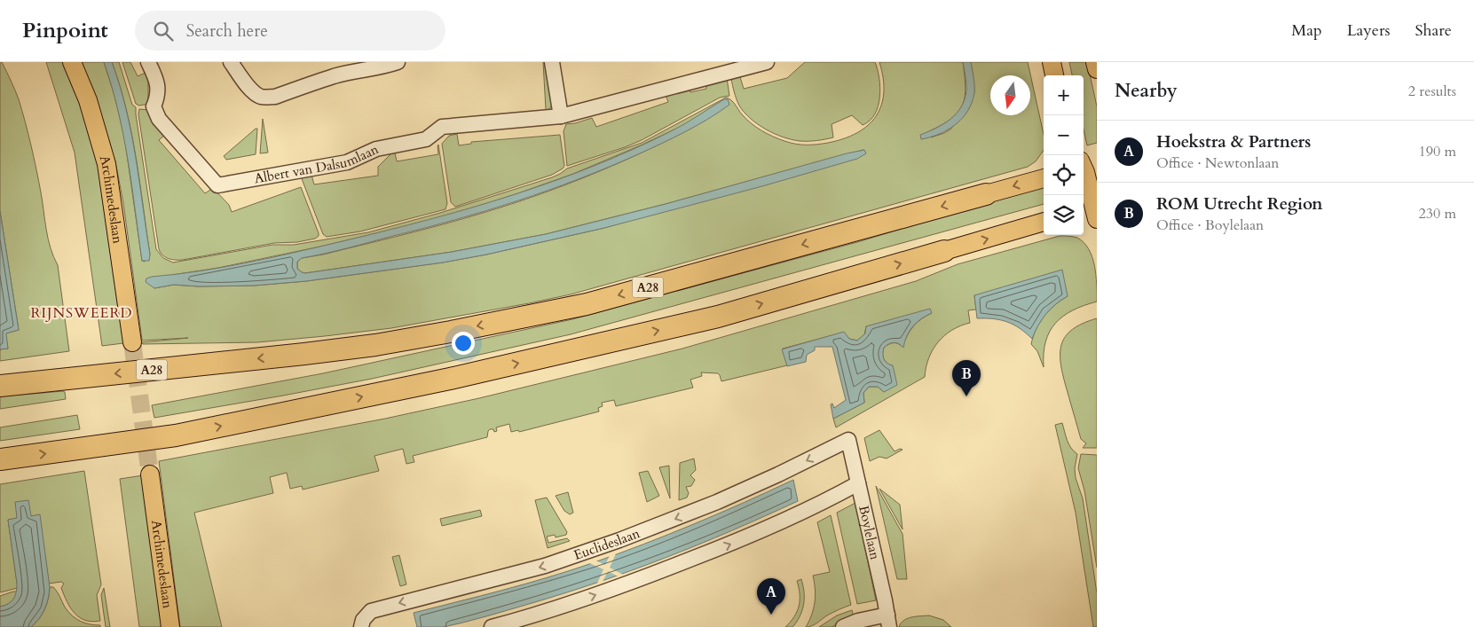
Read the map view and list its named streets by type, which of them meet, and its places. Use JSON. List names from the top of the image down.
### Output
{
  "streets": {
    "highway": ["A28"],
    "main road": ["Archimedeslaan"],
    "street": ["Albert van Dalsumlaan", "Boylelaan", "Euclideslaan"]
  },
  "crossings": [
    ["Boylelaan", "Euclideslaan"]
  ],
  "districts": ["RIJNSWEERD"],
  "north": "bottom",
  "page": {
    "header": "Pinpoint",
    "search": "Search here",
    "nav": ["Map", "Layers", "Share"],
    "heading": ["Nearby", "2 results"],
    "map_buttons": ["+", "−"],
    "list": [
      {
        "mark": "A",
        "name": "Hoekstra & Partners",
        "note": "Office · Newtonlaan",
        "value": "190 m"
      },
      {
        "mark": "B",
        "name": "ROM Utrecht Region",
        "note": "Office · Boylelaan",
        "value": "230 m"
      }
    ],
    "pins": ["B", "A"]
  }
}
